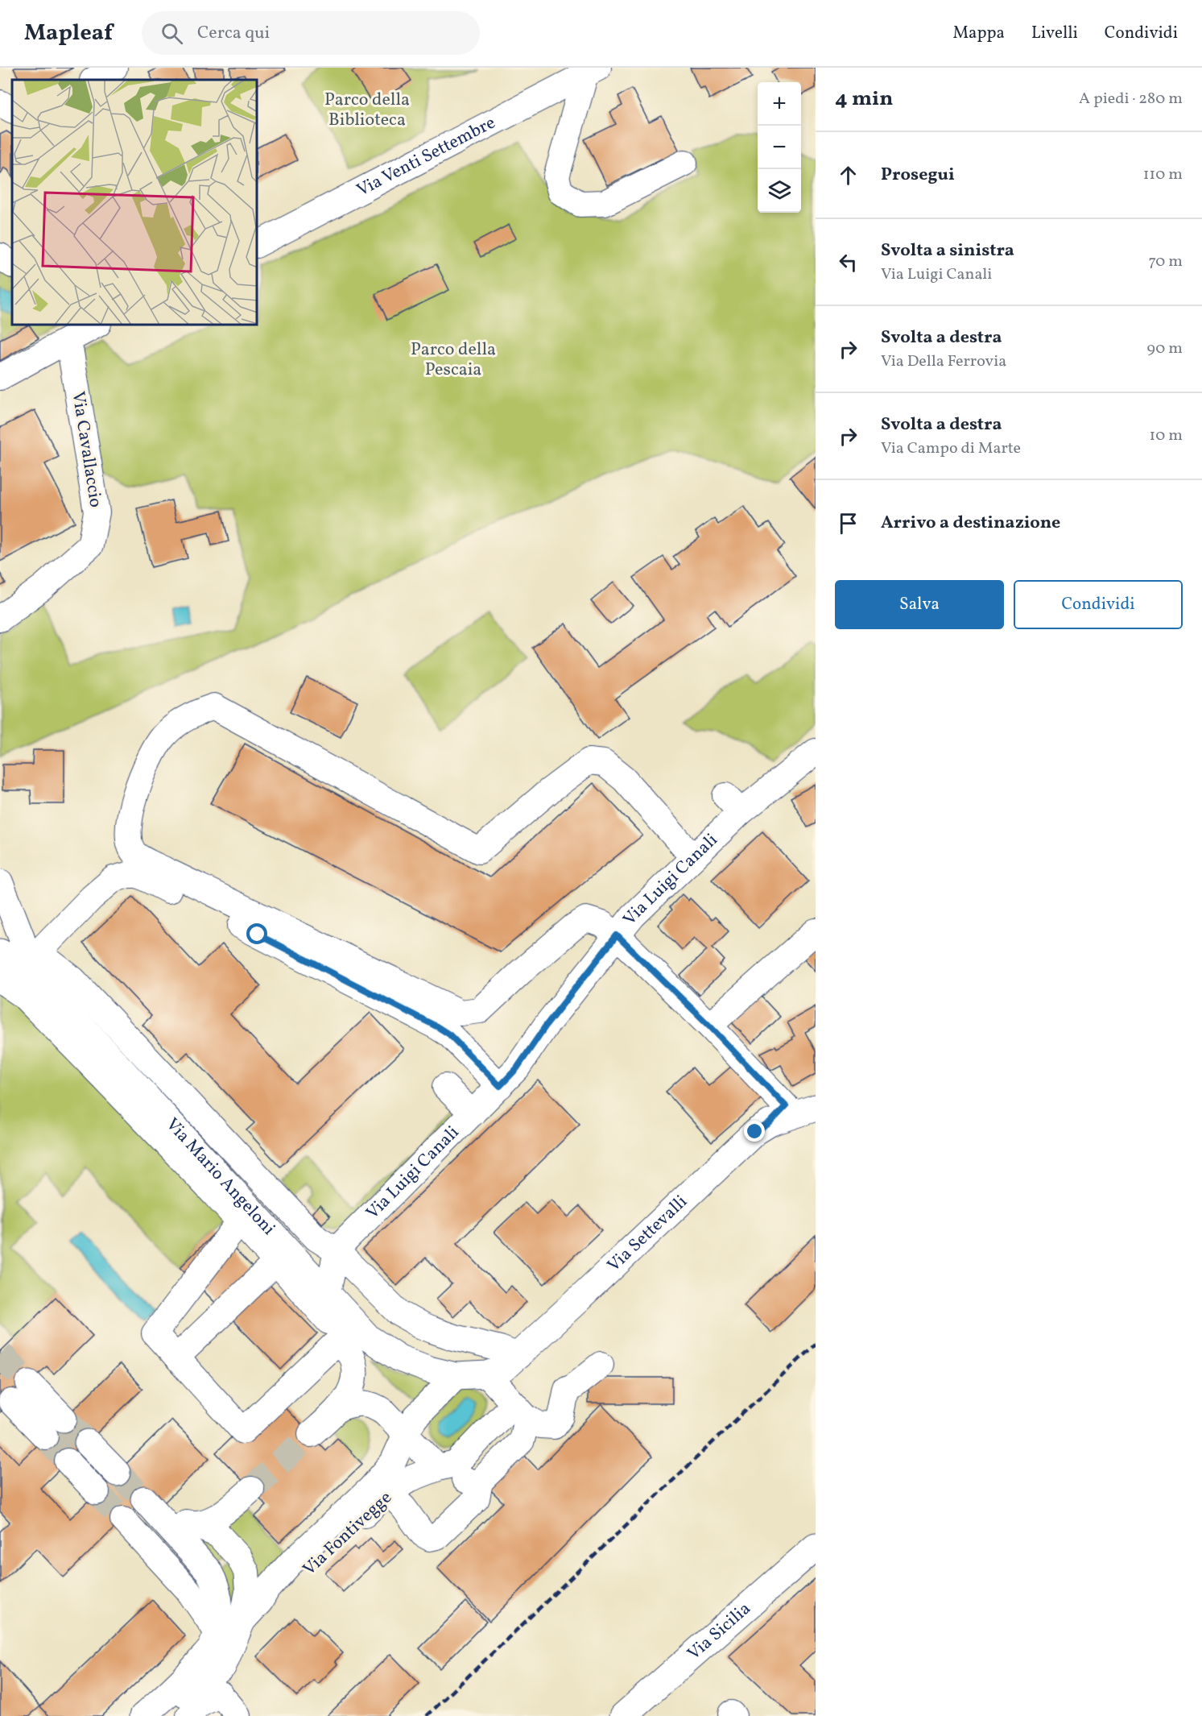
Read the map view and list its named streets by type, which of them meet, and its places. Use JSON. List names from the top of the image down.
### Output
{
  "streets": {
    "main road": ["Via Mario Angeloni", "Via Settevalli", "Via Sicilia"],
    "street": [
      "Via Venti Settembre",
      "Via Cavallaccio",
      "Via Luigi Canali",
      "Via Fontivegge"
    ]
  },
  "crossings": [
    ["Via Mario Angeloni", "Via Settevalli"],
    ["Via Mario Angeloni", "Via Fontivegge"]
  ],
  "parks": ["Parco della Biblioteca", "Parco della Pescaia"],
  "page": {
    "header": "Mapleaf",
    "search": "Cerca qui",
    "nav": ["Mappa", "Livelli", "Condividi"],
    "heading": ["4 min", "A piedi · 280 m"],
    "map_buttons": ["+", "−"],
    "list": [
      ["Prosegui", "110 m"],
      ["Svolta a sinistra", "Via Luigi Canali", "70 m"],
      ["Svolta a destra", "Via Della Ferrovia", "90 m"],
      ["Svolta a destra", "Via Campo di Marte", "10 m"],
      "Arrivo a destinazione"
    ],
    "buttons": ["Salva", "Condividi"]
  }
}
